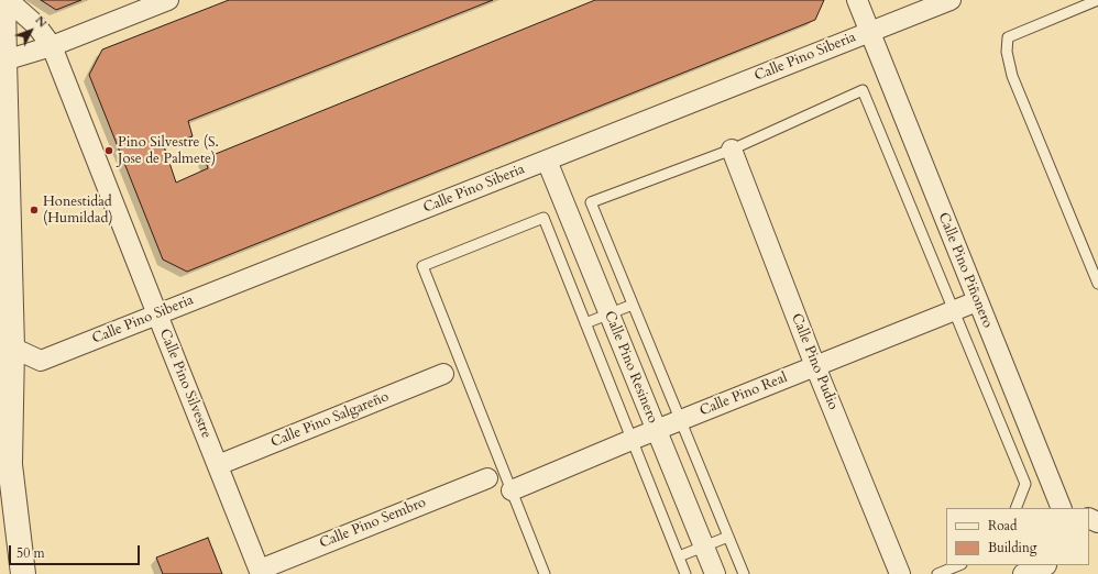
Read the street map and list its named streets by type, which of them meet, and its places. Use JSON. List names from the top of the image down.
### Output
{
  "streets": {
    "street": [
      "Calle Pino Siberia",
      "Calle Pino Piñonero",
      "Calle Pino Pudio",
      "Calle Pino Resinero",
      "Calle Pino Silvestre",
      "Calle Pino Real",
      "Calle Pino Salgareño",
      "Calle Pino Sembro"
    ]
  },
  "crossings": [
    ["Calle Pino Siberia", "Calle Pino Piñonero"],
    ["Calle Pino Siberia", "Calle Pino Resinero"],
    ["Calle Pino Siberia", "Calle Pino Silvestre"],
    ["Calle Pino Piñonero", "Calle Pino Real"],
    ["Calle Pino Pudio", "Calle Pino Real"],
    ["Calle Pino Resinero", "Calle Pino Real"],
    ["Calle Pino Silvestre", "Calle Pino Salgareño"],
    ["Calle Pino Silvestre", "Calle Pino Sembro"]
  ],
  "places": ["Pino Silvestre (S. Jose de Palmete)", "Honestidad (Humildad)"],
  "legend": ["Road", "Building"],
  "scale_bar": "50 m",
  "north": "top right"
}
